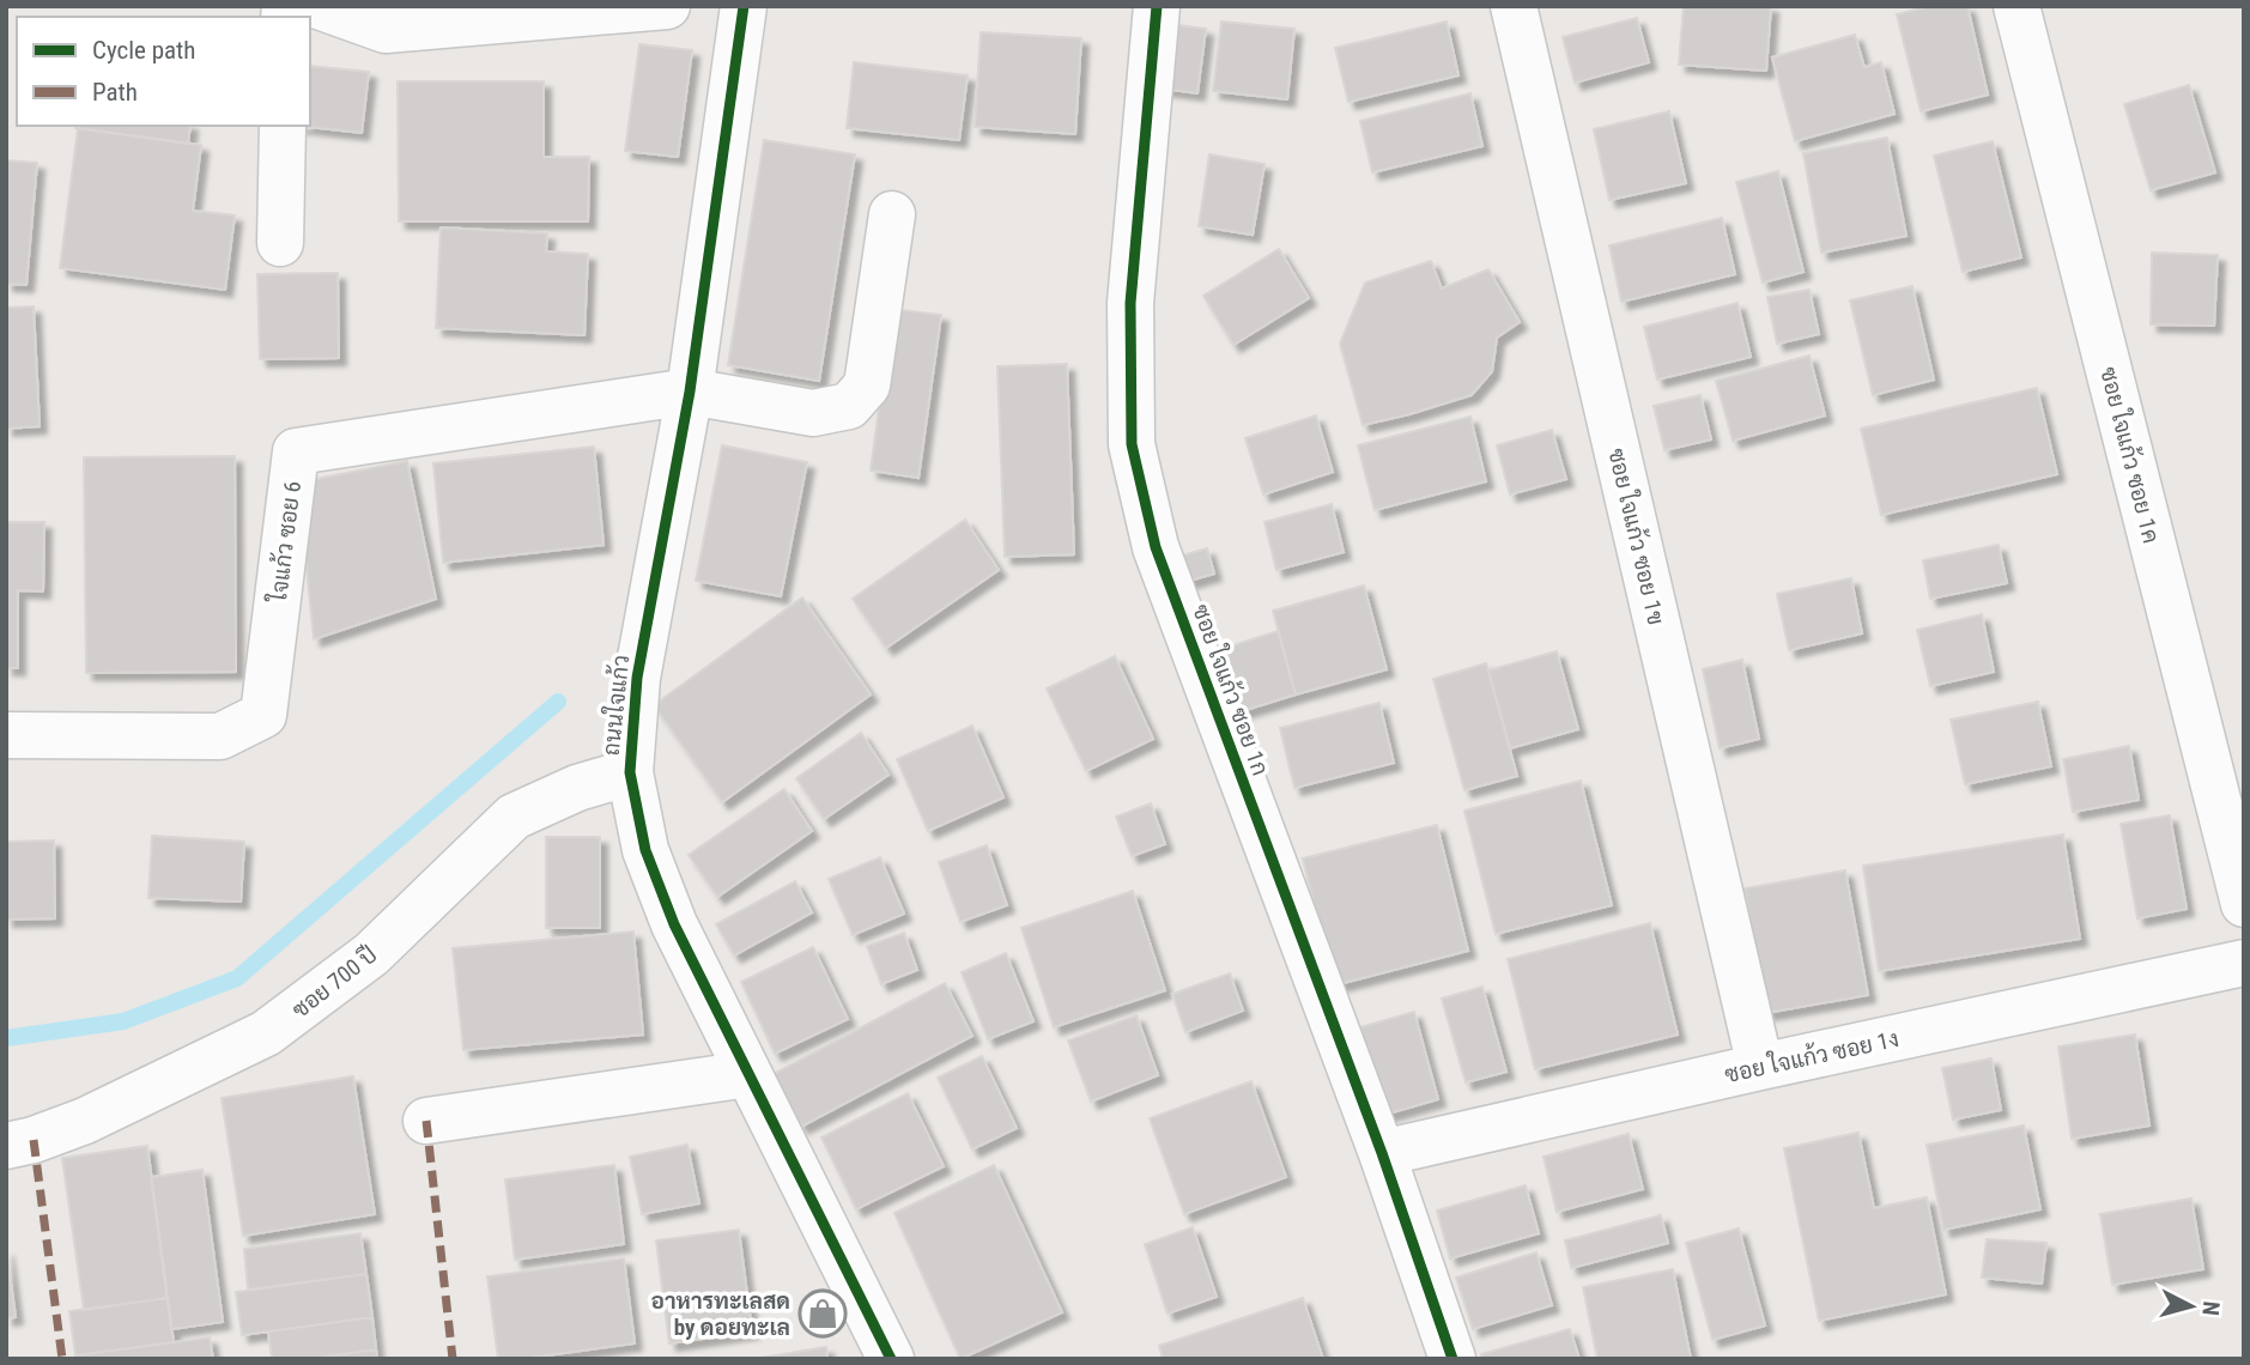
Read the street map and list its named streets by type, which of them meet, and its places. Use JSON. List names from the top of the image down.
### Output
{
  "streets": {
    "street": [
      "ซอย ใจแก้ว ซอย 1ค",
      "ซอย ใจแก้ว ซอย 1ข",
      "ใจแก้ว ซอย 6",
      "ซอย ใจแก้ว ซอย 1ก",
      "ถนนใจแก้ว",
      "ซอย 700 ปี",
      "ซอย ใจแก้ว ซอย 1ง"
    ]
  },
  "crossings": [
    ["ซอย ใจแก้ว ซอย 1ข", "ซอย ใจแก้ว ซอย 1ง"],
    ["ใจแก้ว ซอย 6", "ถนนใจแก้ว"],
    ["ซอย ใจแก้ว ซอย 1ก", "ซอย ใจแก้ว ซอย 1ง"],
    ["ถนนใจแก้ว", "ซอย 700 ปี"]
  ],
  "places": {
    "shop": ["อาหารทะเลสด by ดอยทะเล"]
  },
  "legend": ["Cycle path", "Path"],
  "north": "right"
}
